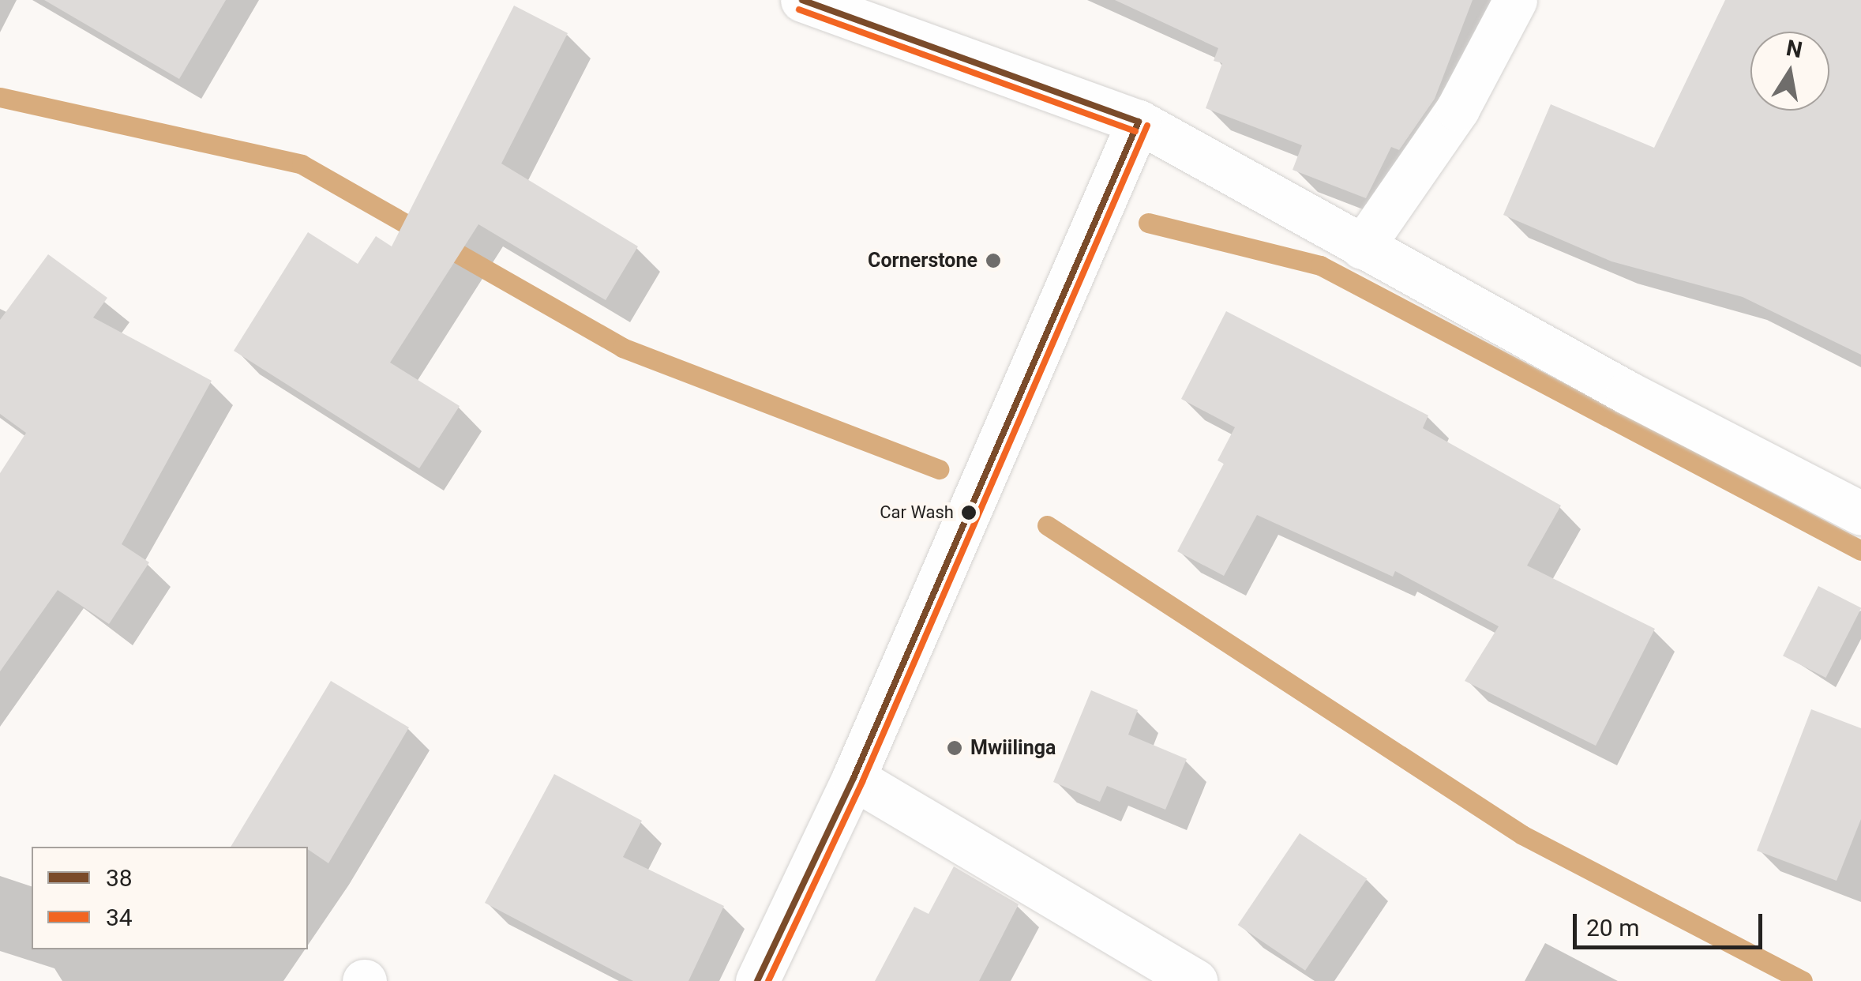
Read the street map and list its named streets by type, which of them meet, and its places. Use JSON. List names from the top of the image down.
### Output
{
  "places": ["Cornerstone", "Car Wash", "Mwiilinga"],
  "lines": ["transit line 38", "transit line 34"],
  "legend": ["38", "34"],
  "scale_bar": "20 m",
  "north": "top"
}
